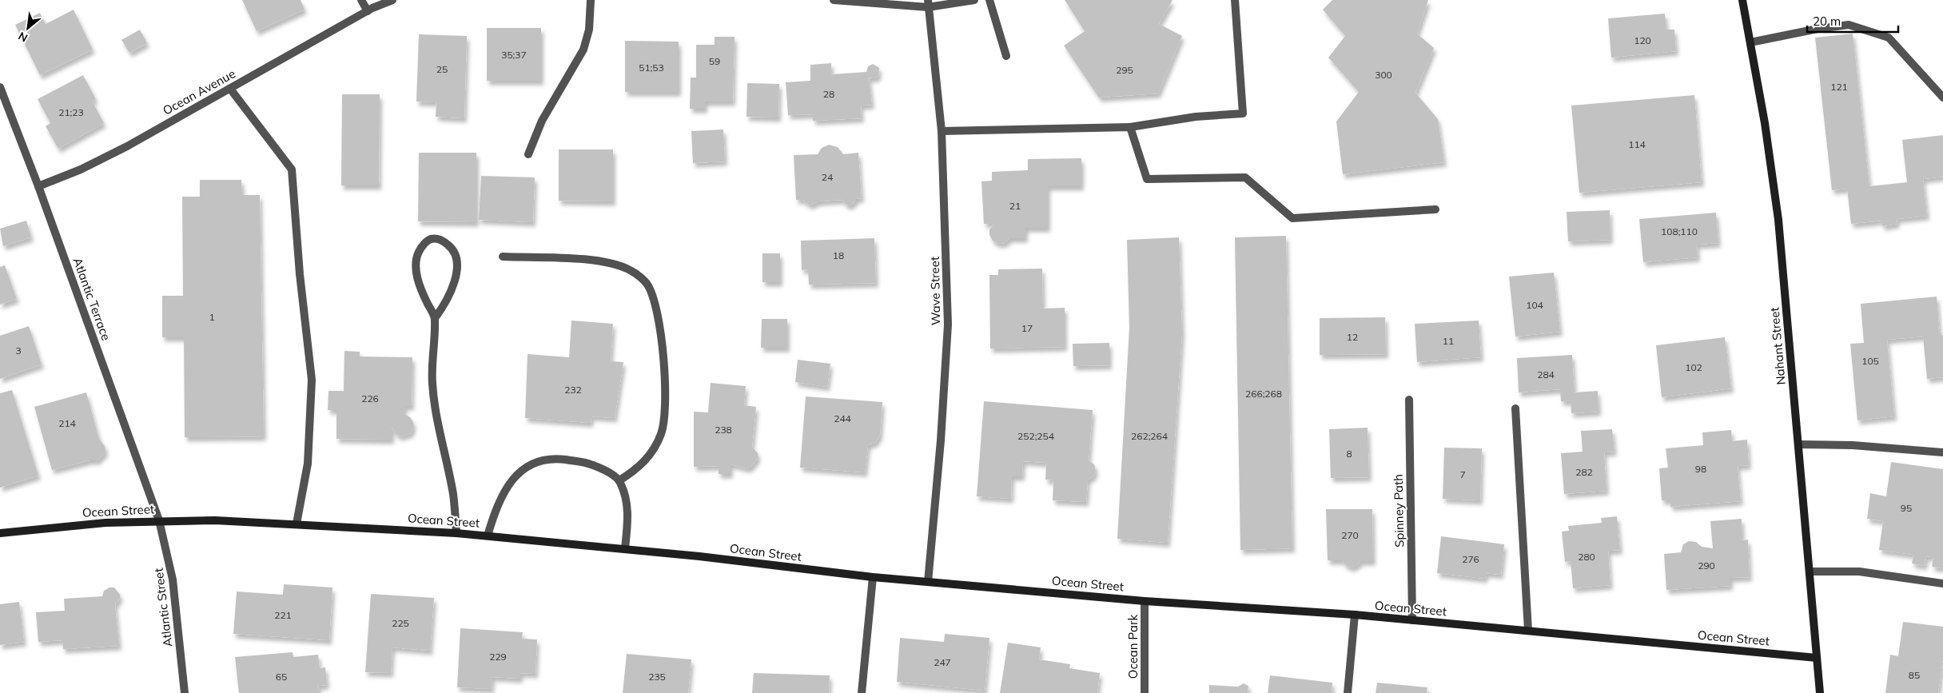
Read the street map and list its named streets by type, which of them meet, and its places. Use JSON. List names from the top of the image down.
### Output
{
  "streets": {
    "street": [
      "Ocean Avenue",
      "Wave Street",
      "Atlantic Terrace",
      "Nahant Street",
      "Ocean Street",
      "Spinney Path",
      "Atlantic Street",
      "Ocean Park"
    ]
  },
  "crossings": [
    ["Ocean Avenue", "Atlantic Terrace"],
    ["Wave Street", "Ocean Street"],
    ["Atlantic Terrace", "Ocean Street"],
    ["Atlantic Terrace", "Atlantic Street"],
    ["Nahant Street", "Ocean Street"],
    ["Ocean Street", "Spinney Path"],
    ["Ocean Street", "Atlantic Street"],
    ["Ocean Street", "Ocean Park"]
  ],
  "house_numbers": [
    "120",
    "35;37",
    "59",
    "51;53",
    "25",
    "295",
    "300",
    "121",
    "28",
    "21;23",
    "114",
    "24",
    "21",
    "108;110",
    "18",
    "104",
    "1",
    "17",
    "12",
    "11",
    "3",
    "105",
    "102",
    "284",
    "232",
    "266;268",
    "226",
    "244",
    "214",
    "238",
    "252;254",
    "262;264",
    "8",
    "98",
    "282",
    "7",
    "95",
    "270",
    "280",
    "276",
    "290",
    "221",
    "225",
    "229",
    "247",
    "85",
    "65",
    "235"
  ],
  "scale_bar": "20 m",
  "north": "bottom left"
}
